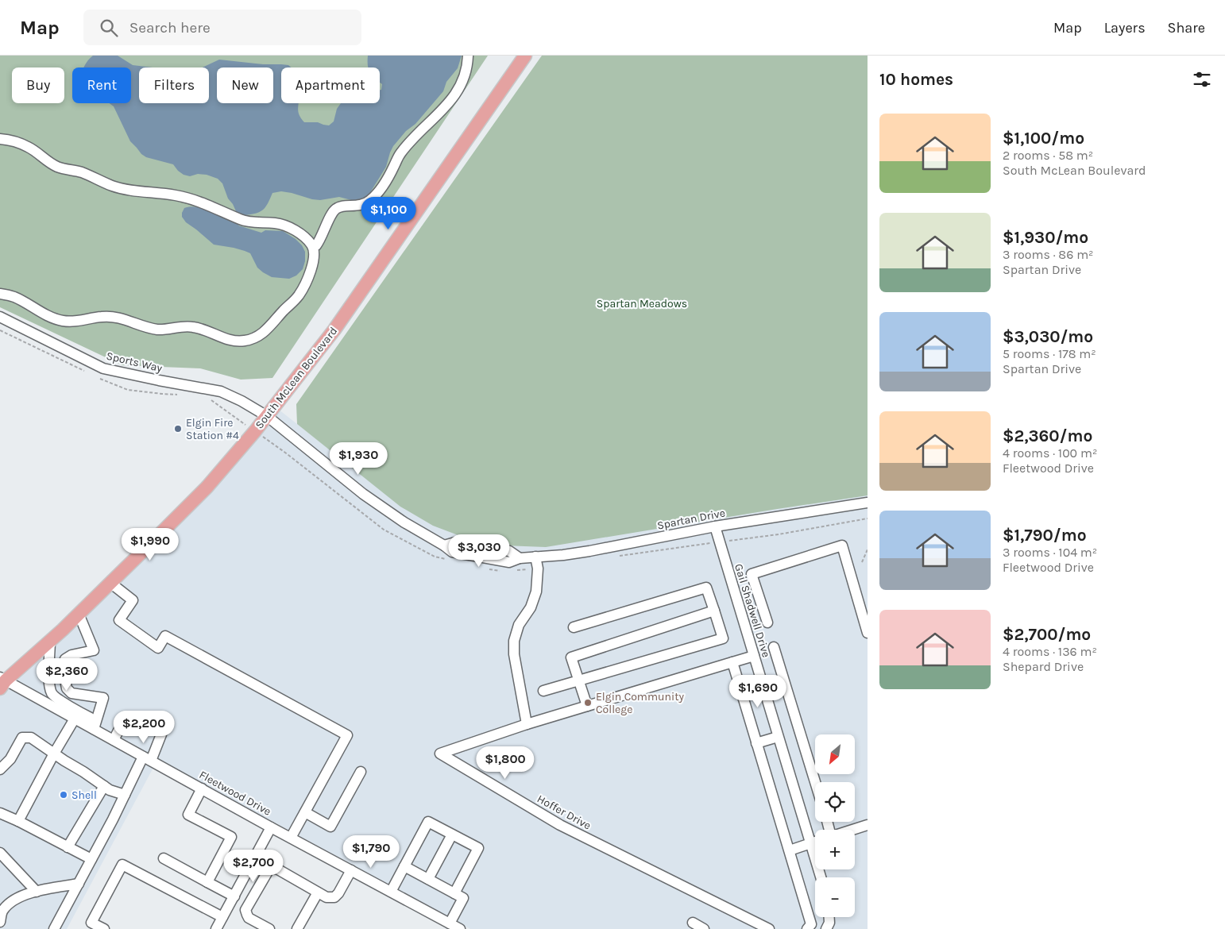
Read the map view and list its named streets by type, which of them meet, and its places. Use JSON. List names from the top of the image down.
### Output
{
  "streets": {
    "main road": ["South McLean Boulevard"],
    "street": [
      "Sports Way",
      "Spartan Drive",
      "Gail Shadwell Drive",
      "Fleetwood Drive",
      "Hoffer Drive"
    ]
  },
  "crossings": [
    ["Sports Way", "South McLean Boulevard"],
    ["Sports Way", "Spartan Drive"],
    ["South McLean Boulevard", "Spartan Drive"],
    ["South McLean Boulevard", "Fleetwood Drive"],
    ["Spartan Drive", "Gail Shadwell Drive"]
  ],
  "parks": ["Spartan Meadows"],
  "places": ["Elgin Fire Station #4", "Elgin Community College", "Shell"],
  "north": "bottom left",
  "page": {
    "header": "Map",
    "search": "Search here",
    "nav": ["Map", "Layers", "Share"],
    "heading": "10 homes",
    "chip": [
      "Buy",
      "Rent",
      "Filters",
      "New",
      "Apartment"
    ],
    "list": [
      {
        "name": "$1,100/mo",
        "note": "2 rooms · 58 m² · South McLean Boulevard"
      },
      {
        "name": "$1,930/mo",
        "note": "3 rooms · 86 m² · Spartan Drive"
      },
      {
        "name": "$3,030/mo",
        "note": "5 rooms · 178 m² · Spartan Drive"
      },
      {
        "name": "$2,360/mo",
        "note": "4 rooms · 100 m² · Fleetwood Drive"
      },
      {
        "name": "$1,790/mo",
        "note": "3 rooms · 104 m² · Fleetwood Drive"
      },
      {
        "name": "$2,700/mo",
        "note": "4 rooms · 136 m² · Shepard Drive"
      }
    ],
    "price": [
      "$1,100",
      "$1,930",
      "$1,990",
      "$3,030",
      "$2,360",
      "$1,690",
      "$2,200",
      "$1,800",
      "$1,790",
      "$2,700"
    ],
    "map_buttons": ["+", "−"]
  }
}
